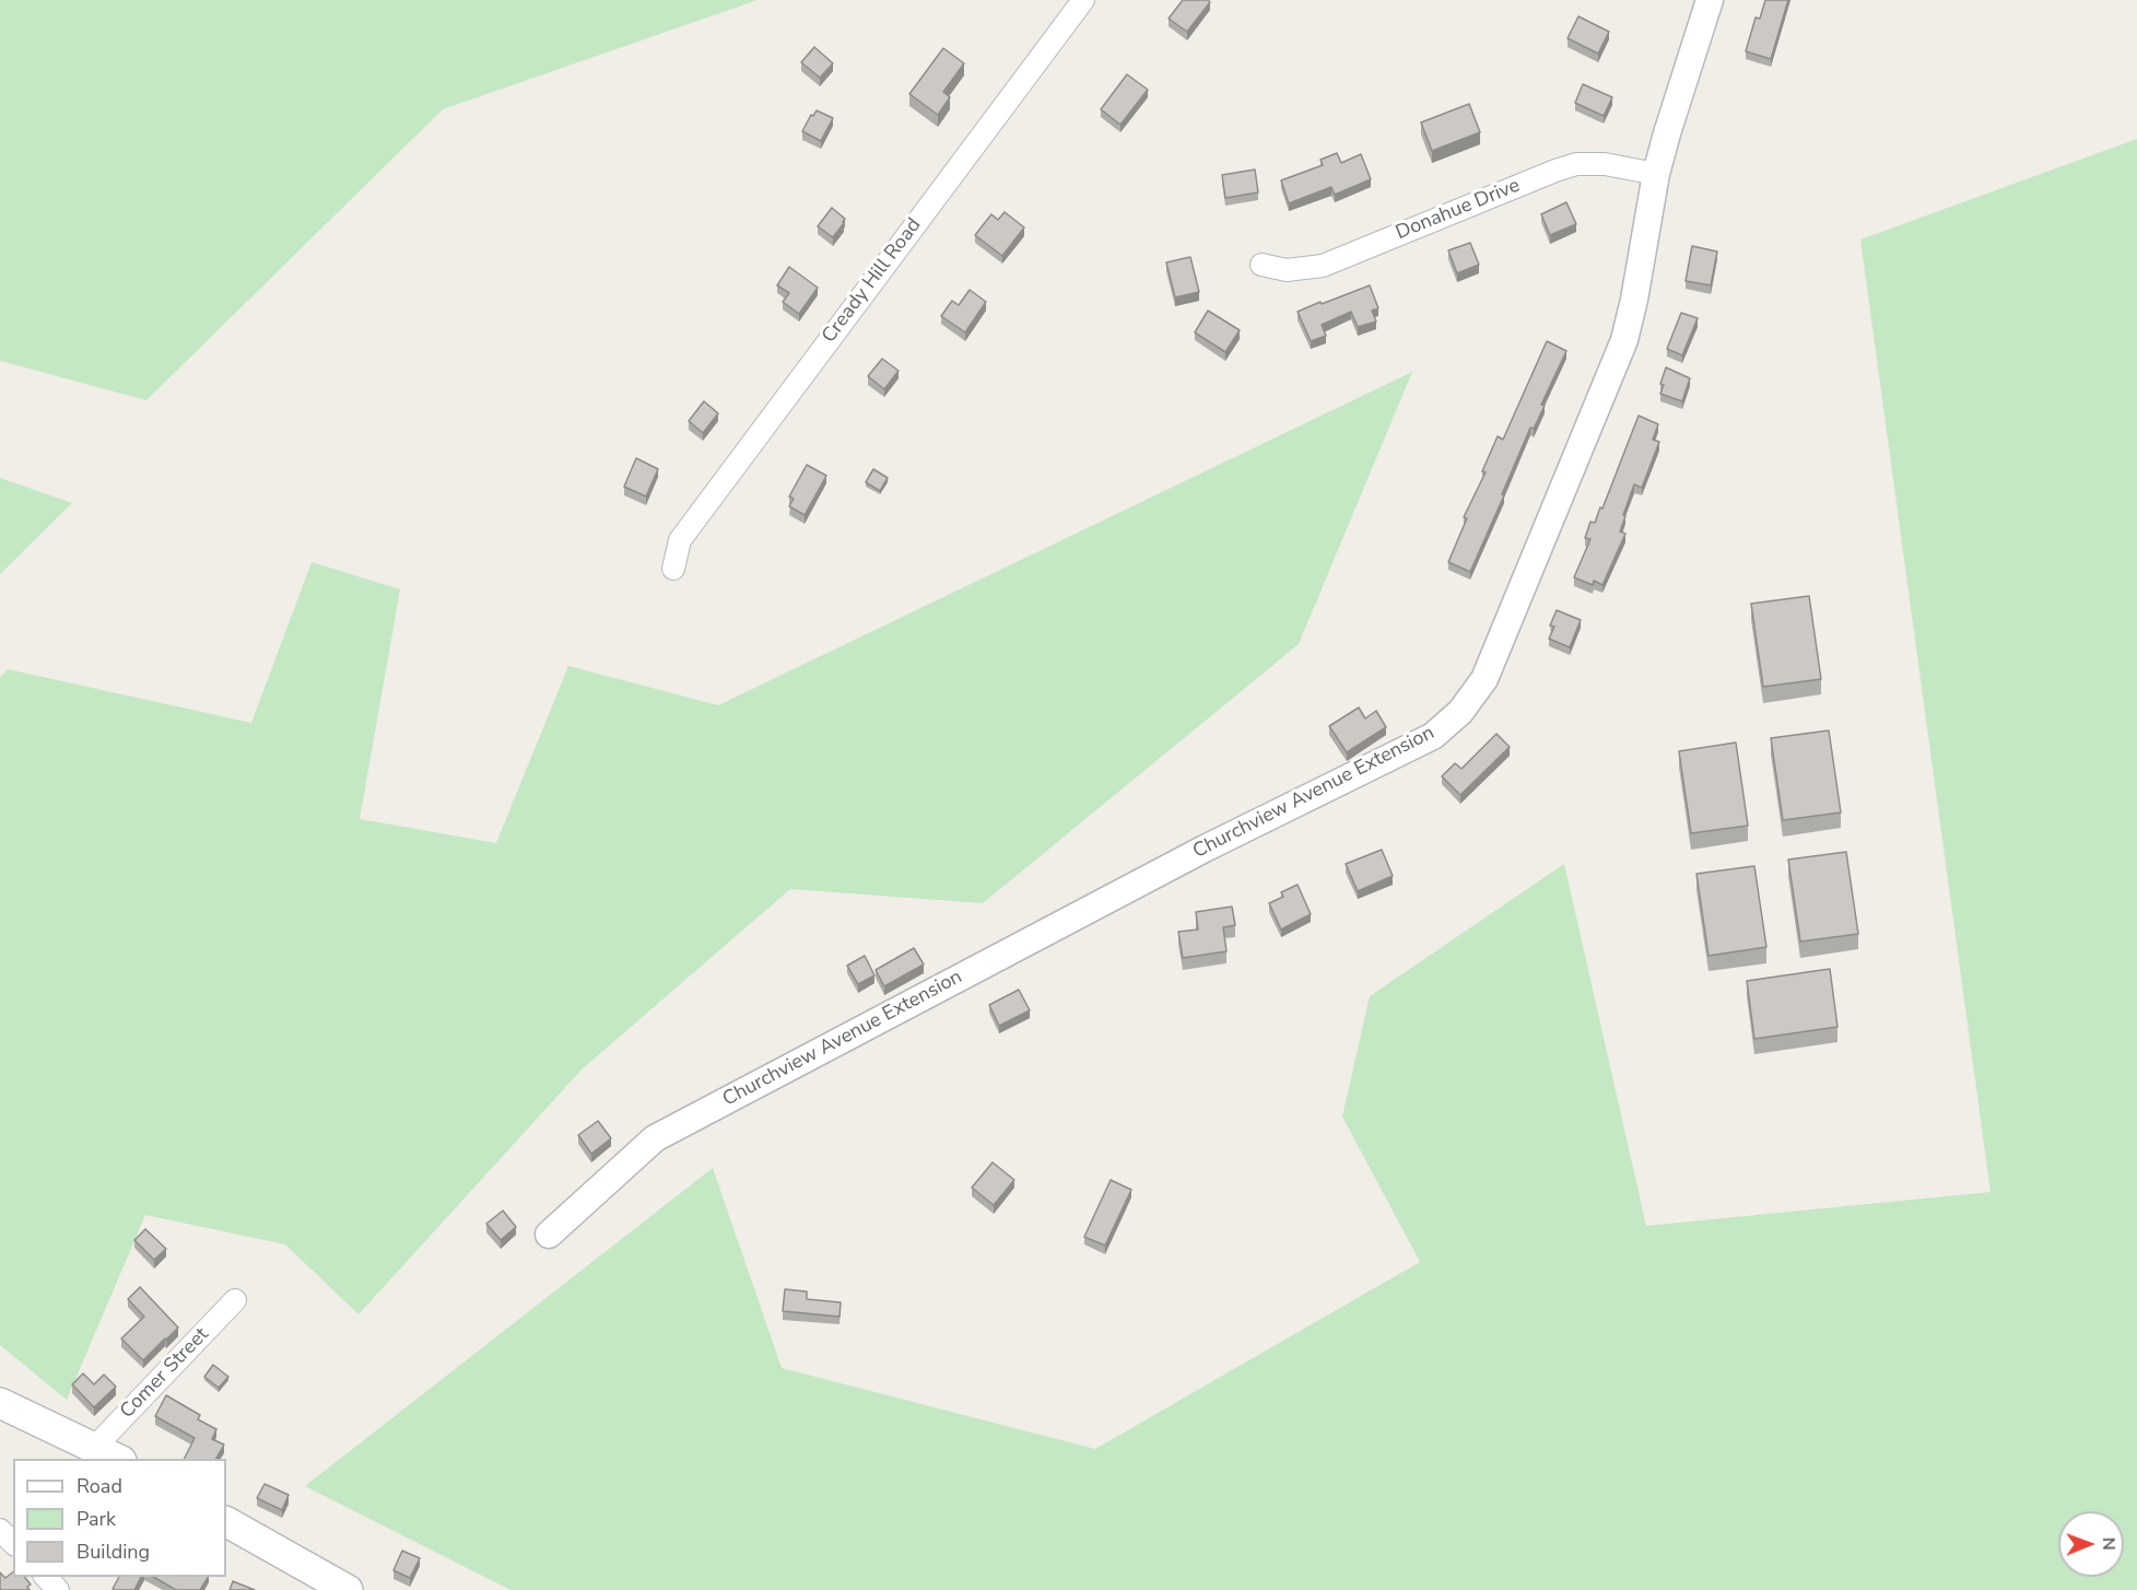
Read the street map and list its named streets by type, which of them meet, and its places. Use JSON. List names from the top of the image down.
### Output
{
  "streets": {
    "street": [
      "Donahue Drive",
      "Cready Hill Road",
      "Churchview Avenue Extension",
      "Comer Street"
    ]
  },
  "crossings": [
    ["Donahue Drive", "Churchview Avenue Extension"]
  ],
  "legend": ["Road", "Park", "Building"],
  "north": "right"
}
